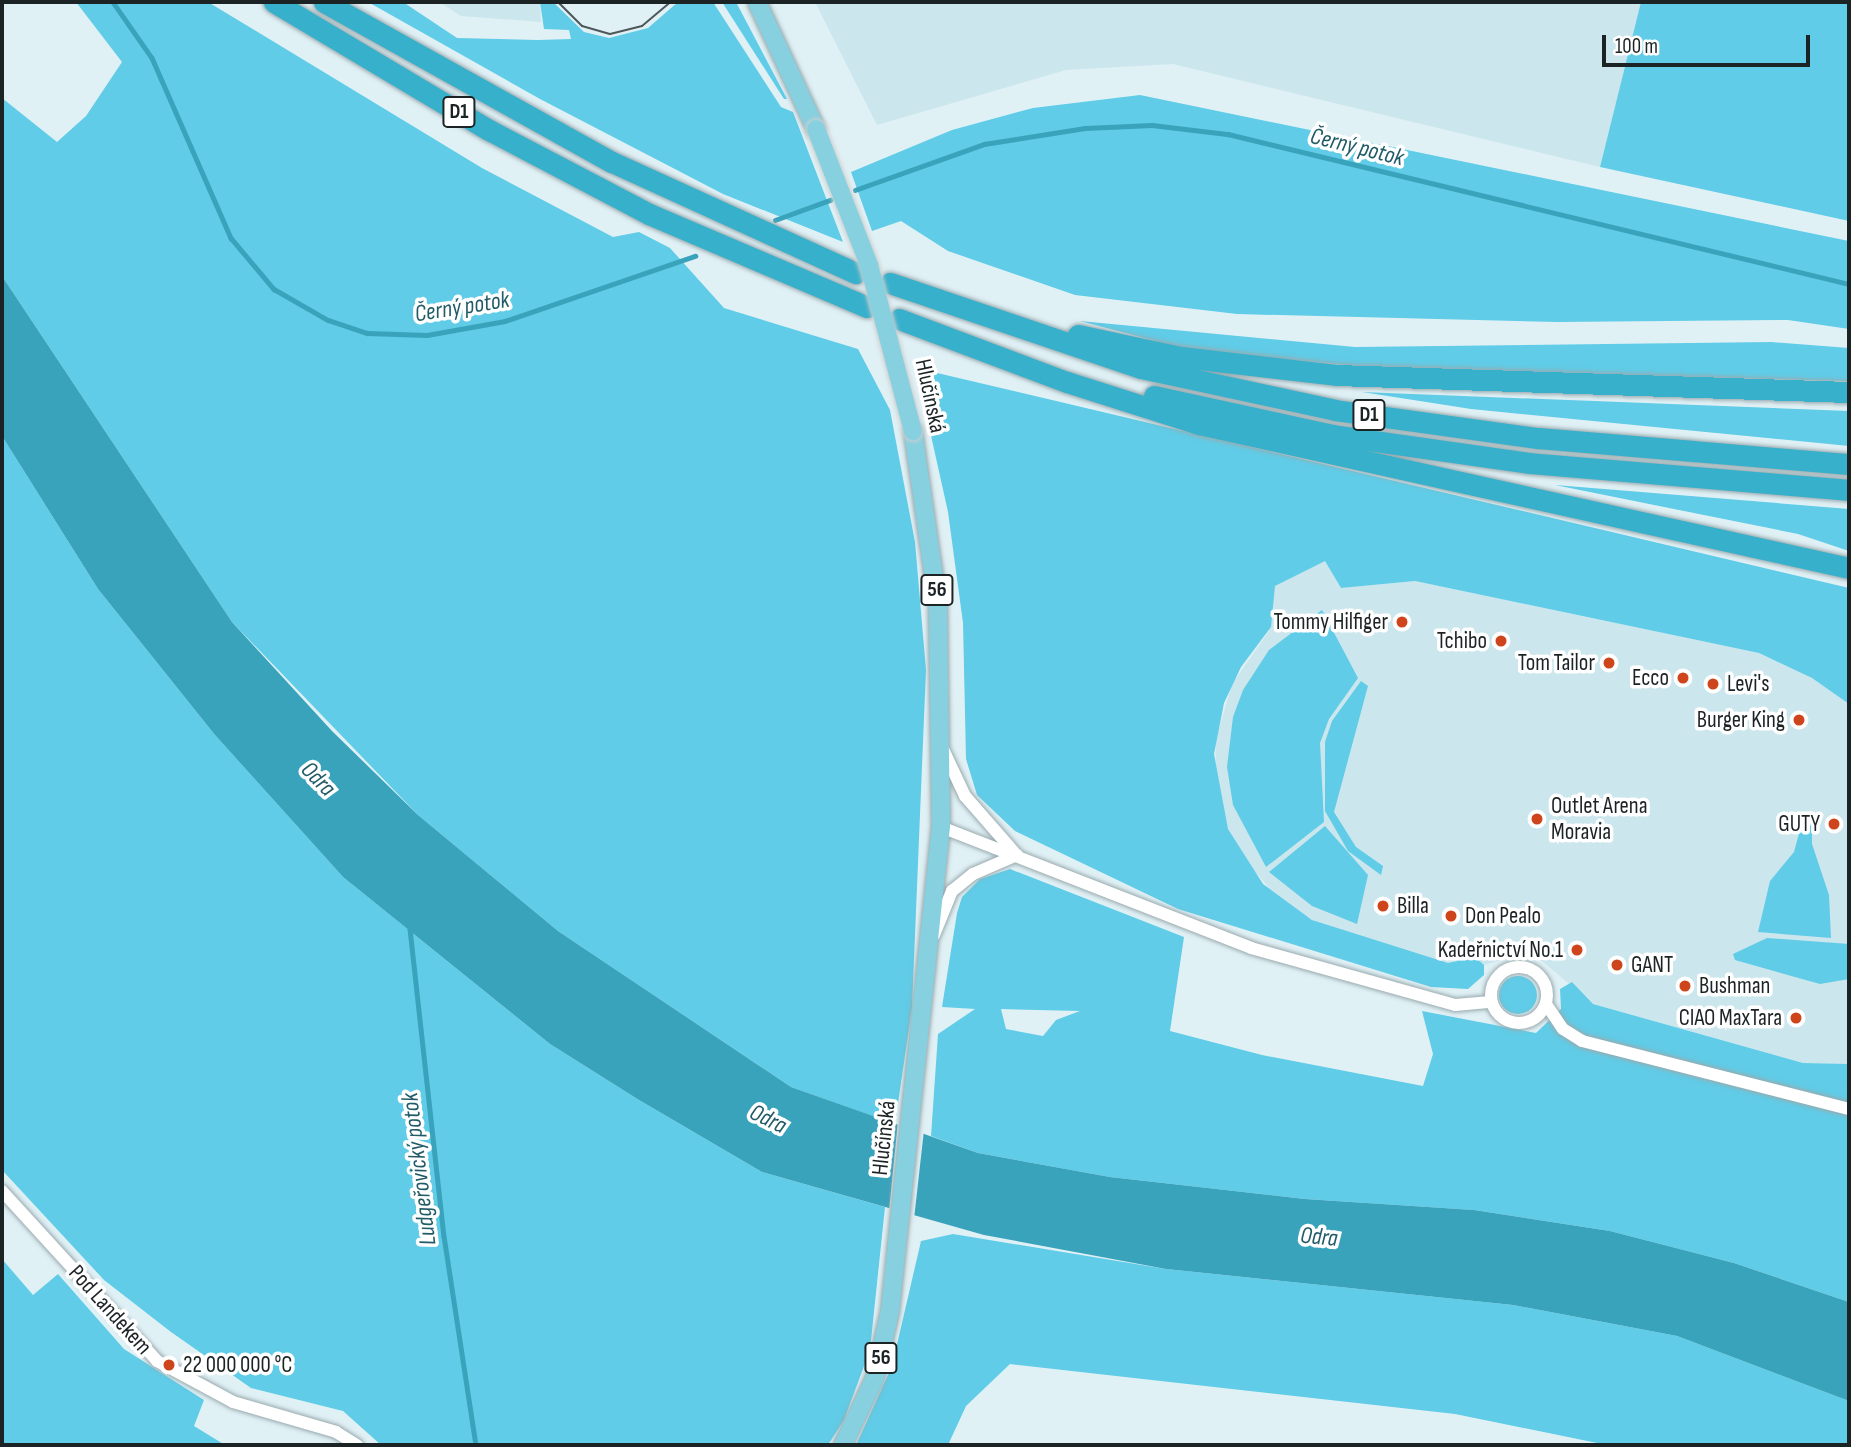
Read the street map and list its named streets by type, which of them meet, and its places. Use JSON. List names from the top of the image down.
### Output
{
  "streets": {
    "highway": ["D1"],
    "main road": ["Hlučínská", "56"],
    "street": ["Pod Landekem"]
  },
  "water": ["Černý potok", "Odra", "Ludgeřovický potok"],
  "places": [
    "Tommy Hilfiger",
    "Tchibo",
    "Tom Tailor",
    "Ecco",
    "Levi's",
    "Burger King",
    "Outlet Arena Moravia",
    "GUTY",
    "Billa",
    "Don Pealo",
    "Kadeřnictví No.1",
    "GANT",
    "Bushman",
    "CIAO MaxTara",
    "22 000 000 °C"
  ],
  "scale_bar": "100 m"
}
